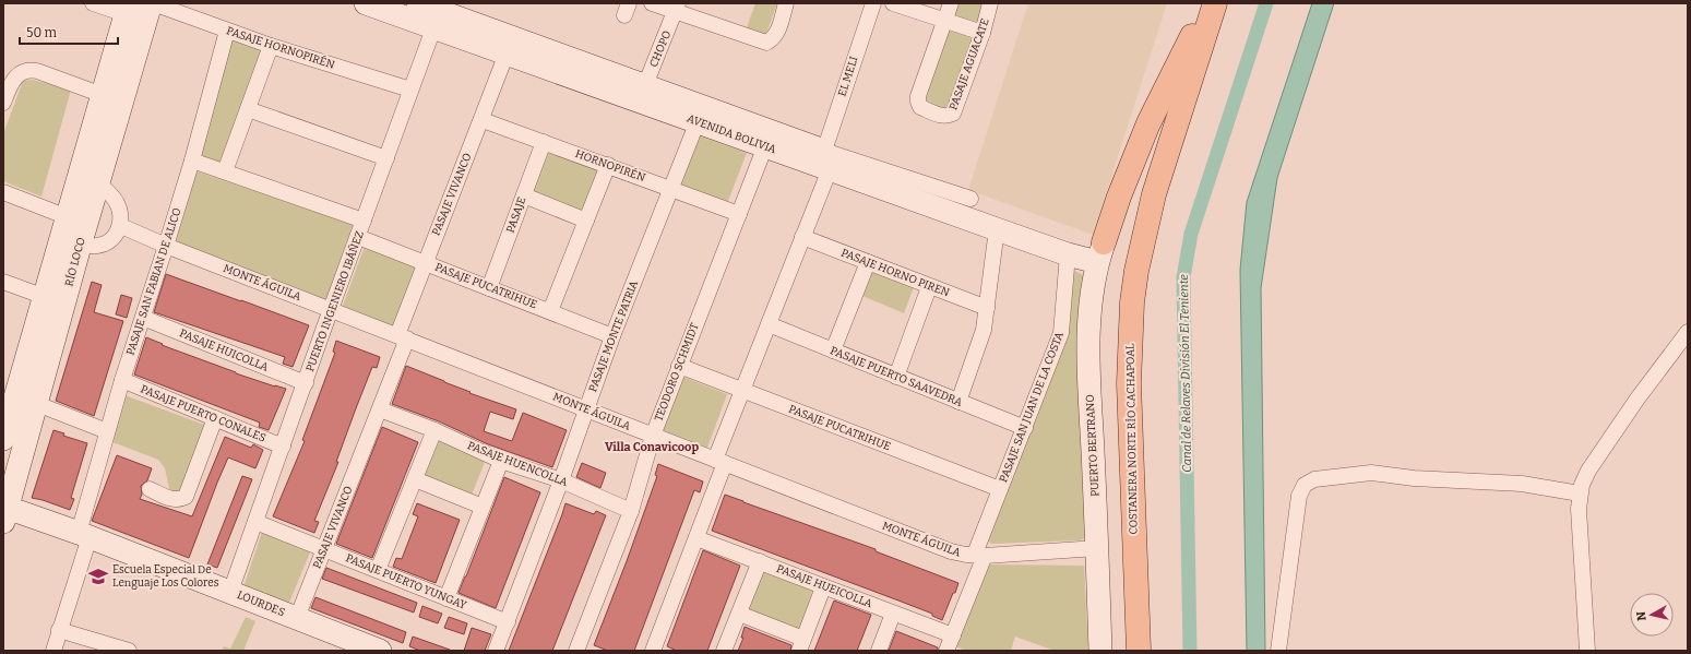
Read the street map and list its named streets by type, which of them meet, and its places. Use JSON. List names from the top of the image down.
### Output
{
  "streets": {
    "main road": ["COSTANERA NORTE RÍO CACHAPOAL"],
    "street": [
      "PASAJE HORNOPIRÉN",
      "CHOPO",
      "PASAJE AGUACATE",
      "EL MELI",
      "AVENIDA BOLIVIA",
      "HORNOPIRÉN",
      "PASAJE VIVANCO",
      "PASAJE",
      "RÍO LOCO",
      "PASAJE HORNO PIREN",
      "PASAJE SAN FABIAN DE ALICO",
      "MONTE ÁGUILA",
      "PASAJE PUCATRIHUE",
      "PUERTO INGENIERO IBÁÑEZ",
      "PASAJE MONTE PATRIA",
      "PASAJE HUICOLLA",
      "TEODORO SCHMIDT",
      "PASAJE PUERTO SAAVEDRA",
      "PASAJE SAN JUAN DE LA COSTA",
      "PASAJE PUERTO CONALES",
      "PUERTO BERTRANO",
      "PASAJE HUENCOLLA",
      "PASAJE PUERTO YUNGAY",
      "PASAJE HUEICOLLA",
      "LOURDES"
    ]
  },
  "crossings": [
    ["PASAJE HORNOPIRÉN", "RÍO LOCO"],
    ["PASAJE HORNOPIRÉN", "PASAJE SAN FABIAN DE ALICO"],
    ["PASAJE HORNOPIRÉN", "PUERTO INGENIERO IBÁÑEZ"],
    ["CHOPO", "AVENIDA BOLIVIA"],
    ["EL MELI", "AVENIDA BOLIVIA"],
    ["EL MELI", "PASAJE HORNO PIREN"],
    ["EL MELI", "MONTE ÁGUILA"],
    ["EL MELI", "PASAJE PUCATRIHUE"],
    ["EL MELI", "PASAJE PUERTO SAAVEDRA"],
    ["EL MELI", "PASAJE HUEICOLLA"],
    ["AVENIDA BOLIVIA", "PASAJE VIVANCO"],
    ["AVENIDA BOLIVIA", "PUERTO INGENIERO IBÁÑEZ"],
    ["AVENIDA BOLIVIA", "PASAJE MONTE PATRIA"],
    ["AVENIDA BOLIVIA", "TEODORO SCHMIDT"],
    ["AVENIDA BOLIVIA", "PASAJE SAN JUAN DE LA COSTA"],
    ["AVENIDA BOLIVIA", "PUERTO BERTRANO"],
    ["HORNOPIRÉN", "PASAJE VIVANCO"],
    ["HORNOPIRÉN", "PASAJE"],
    ["HORNOPIRÉN", "PASAJE MONTE PATRIA"],
    ["HORNOPIRÉN", "TEODORO SCHMIDT"],
    ["PASAJE VIVANCO", "MONTE ÁGUILA"],
    ["PASAJE VIVANCO", "PASAJE PUCATRIHUE"],
    ["PASAJE VIVANCO", "PASAJE HUENCOLLA"],
    ["PASAJE VIVANCO", "PASAJE PUERTO YUNGAY"],
    ["PASAJE VIVANCO", "LOURDES"],
    ["PASAJE", "PASAJE PUCATRIHUE"],
    ["RÍO LOCO", "LOURDES"],
    ["PASAJE SAN FABIAN DE ALICO", "MONTE ÁGUILA"],
    ["PASAJE SAN FABIAN DE ALICO", "PASAJE HUICOLLA"],
    ["PASAJE SAN FABIAN DE ALICO", "PASAJE PUERTO CONALES"],
    ["PASAJE SAN FABIAN DE ALICO", "LOURDES"],
    ["MONTE ÁGUILA", "PUERTO INGENIERO IBÁÑEZ"],
    ["MONTE ÁGUILA", "PASAJE MONTE PATRIA"],
    ["MONTE ÁGUILA", "TEODORO SCHMIDT"],
    ["MONTE ÁGUILA", "PASAJE SAN JUAN DE LA COSTA"],
    ["MONTE ÁGUILA", "PUERTO BERTRANO"],
    ["PASAJE PUCATRIHUE", "PUERTO INGENIERO IBÁÑEZ"],
    ["PASAJE PUCATRIHUE", "PASAJE MONTE PATRIA"],
    ["PASAJE PUCATRIHUE", "TEODORO SCHMIDT"],
    ["PASAJE PUCATRIHUE", "PASAJE SAN JUAN DE LA COSTA"],
    ["PUERTO INGENIERO IBÁÑEZ", "PASAJE HUICOLLA"],
    ["PUERTO INGENIERO IBÁÑEZ", "PASAJE PUERTO CONALES"],
    ["PUERTO INGENIERO IBÁÑEZ", "PASAJE PUERTO YUNGAY"],
    ["PUERTO INGENIERO IBÁÑEZ", "LOURDES"],
    ["PASAJE MONTE PATRIA", "PASAJE HUENCOLLA"],
    ["PASAJE MONTE PATRIA", "PASAJE PUERTO YUNGAY"],
    ["TEODORO SCHMIDT", "PASAJE HUENCOLLA"],
    ["PASAJE PUERTO SAAVEDRA", "PASAJE SAN JUAN DE LA COSTA"],
    ["PASAJE SAN JUAN DE LA COSTA", "PASAJE HUEICOLLA"]
  ],
  "districts": ["Villa Conavicoop"],
  "water": ["Canal de Relaves División El Teniente"],
  "places": {
    "school or university": ["Escuela Especial De Lenguaje Los Colores"]
  },
  "scale_bar": "50 m",
  "north": "left"
}
